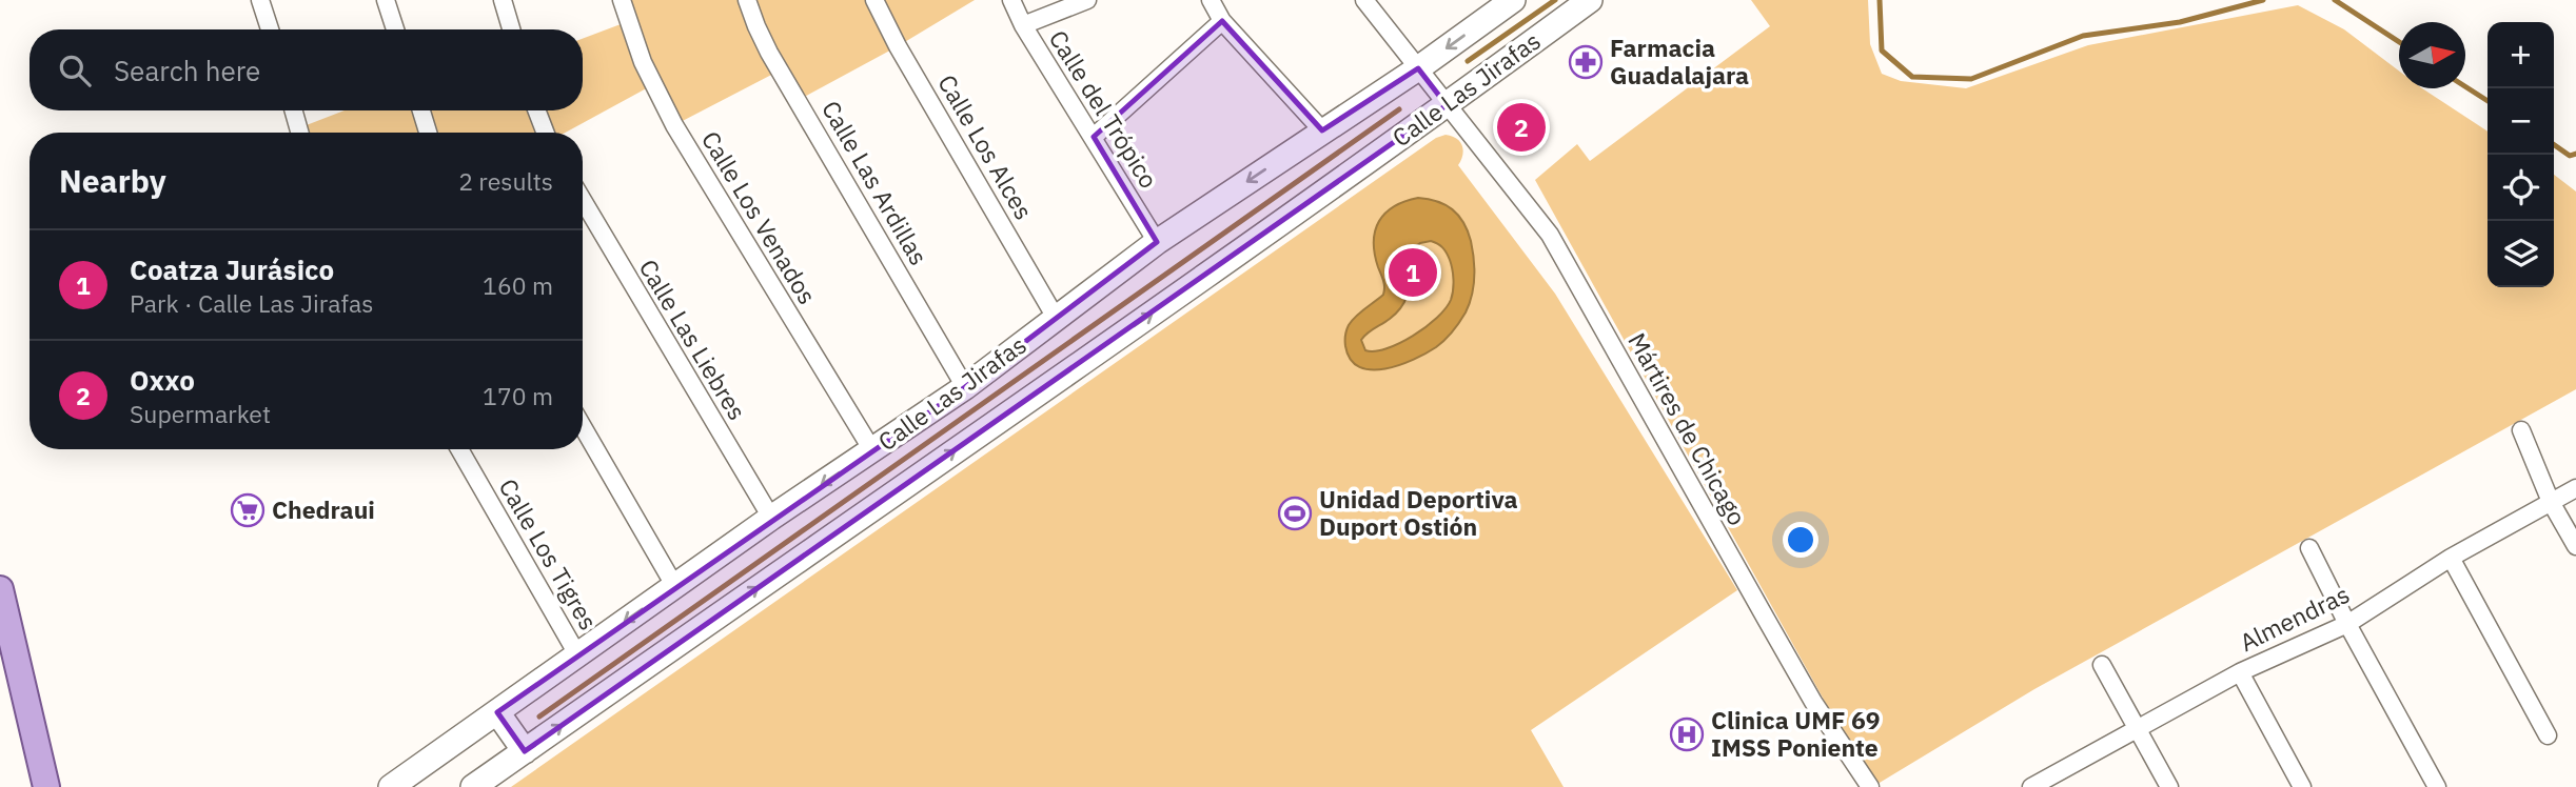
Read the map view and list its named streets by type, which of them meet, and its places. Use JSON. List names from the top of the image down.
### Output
{
  "streets": {
    "main road": ["Calle Las Jirafas"],
    "street": [
      "Calle del Trópico",
      "Calle Los Alces",
      "Calle Las Ardillas",
      "Calle Los Venados",
      "Calle Las Liebres",
      "Mártires de Chicago",
      "Calle Los Tigres",
      "Almendras"
    ]
  },
  "crossings": [
    ["Calle Las Jirafas", "Calle del Trópico"],
    ["Calle Las Jirafas", "Calle Los Alces"],
    ["Calle Las Jirafas", "Calle Las Ardillas"],
    ["Calle Las Jirafas", "Calle Los Venados"],
    ["Calle Las Jirafas", "Calle Las Liebres"],
    ["Calle Las Jirafas", "Mártires de Chicago"],
    ["Calle Las Jirafas", "Calle Los Tigres"]
  ],
  "places": {
    "pharmacy": ["Farmacia Guadalajara"],
    "supermarket": ["Chedraui"],
    "sports": ["Unidad Deportiva Duport Ostión"],
    "hospital": ["Clinica UMF 69 IMSS Poniente"]
  },
  "north": "right",
  "page": {
    "map_buttons": ["+", "−"],
    "search": "Search here",
    "pins": ["2", "1"],
    "heading": ["Nearby", "2 results"],
    "list": [
      {
        "mark": "1",
        "name": "Coatza Jurásico",
        "note": "Park · Calle Las Jirafas",
        "value": "160 m"
      },
      {
        "mark": "2",
        "name": "Oxxo",
        "note": "Supermarket",
        "value": "170 m"
      }
    ]
  }
}
